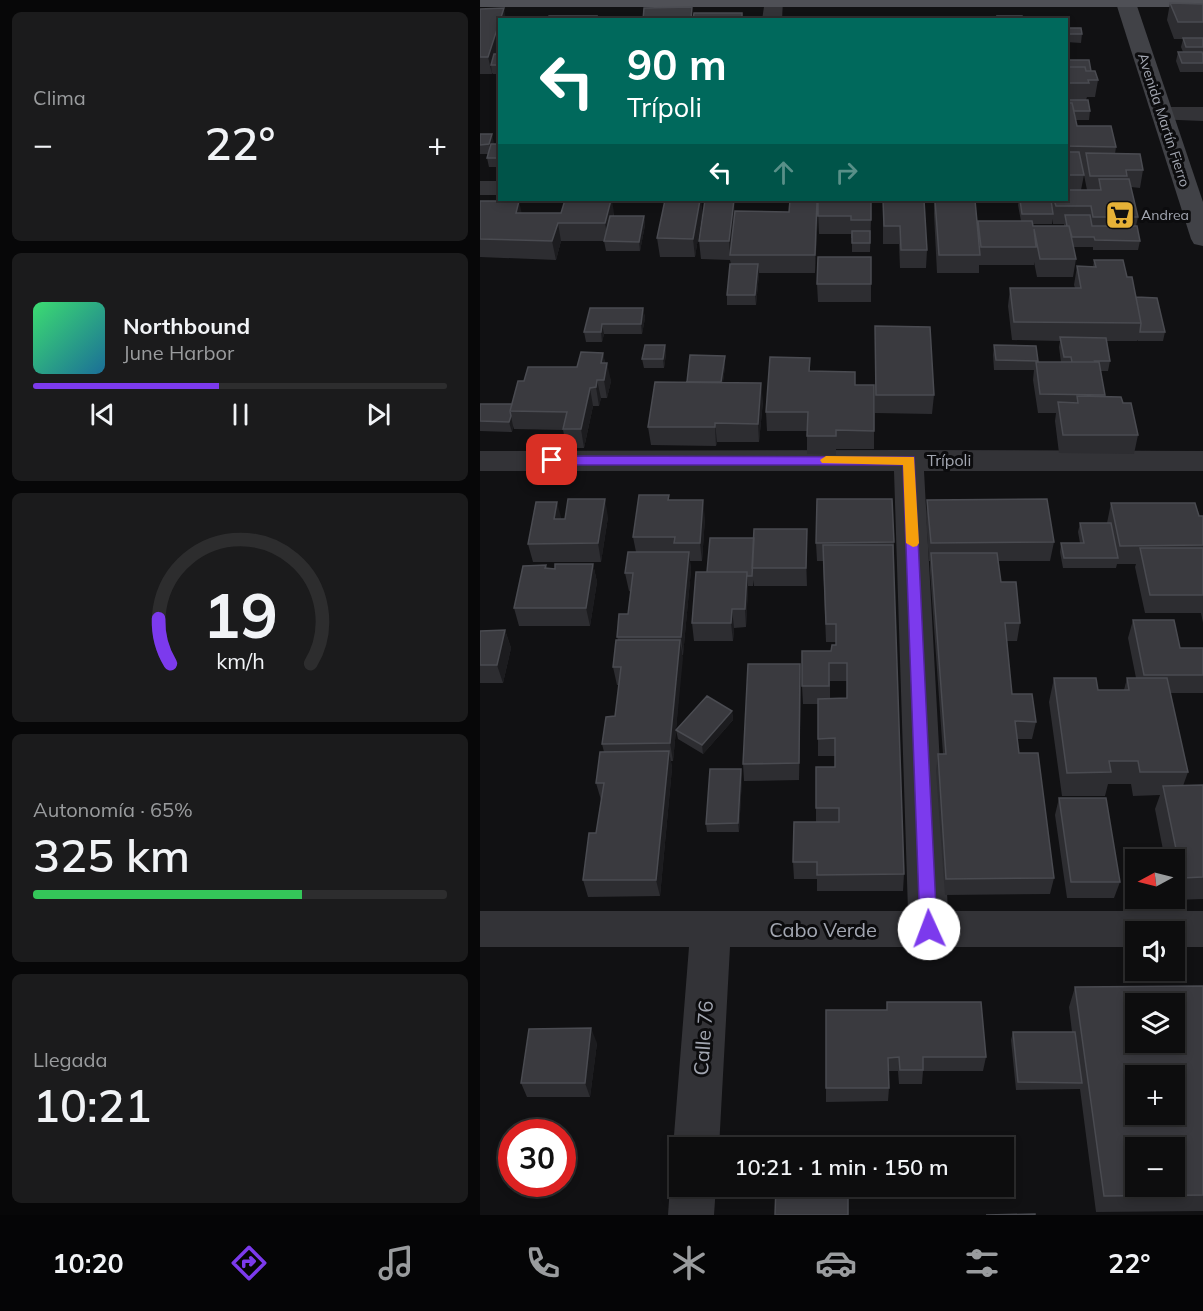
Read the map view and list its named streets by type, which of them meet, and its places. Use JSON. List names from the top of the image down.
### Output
{
  "streets": {
    "main road": ["Avenida Martín Fierro"],
    "street": ["Trípoli", "Cabo Verde", "Calle 76"]
  },
  "crossings": [
    ["Cabo Verde", "Calle 76"]
  ],
  "places": {
    "supermarket": ["Andrea"]
  },
  "north": "left",
  "page": {
    "tile": [
      "Clima",
      ["Autonomía · 65%", "325 km"],
      ["Llegada", "10:21"]
    ],
    "turn": ["90 m", "Trípoli"],
    "heat": ["−", "22°", "+"],
    "song": ["Northbound", "June Harbor"],
    "map_buttons": ["+", "−"],
    "limit": "30",
    "trip": "10:21 · 1 min · 150 m",
    "tabs": ["10:20", "22°"],
    "gauge": ["19", "km/h"]
  }
}
